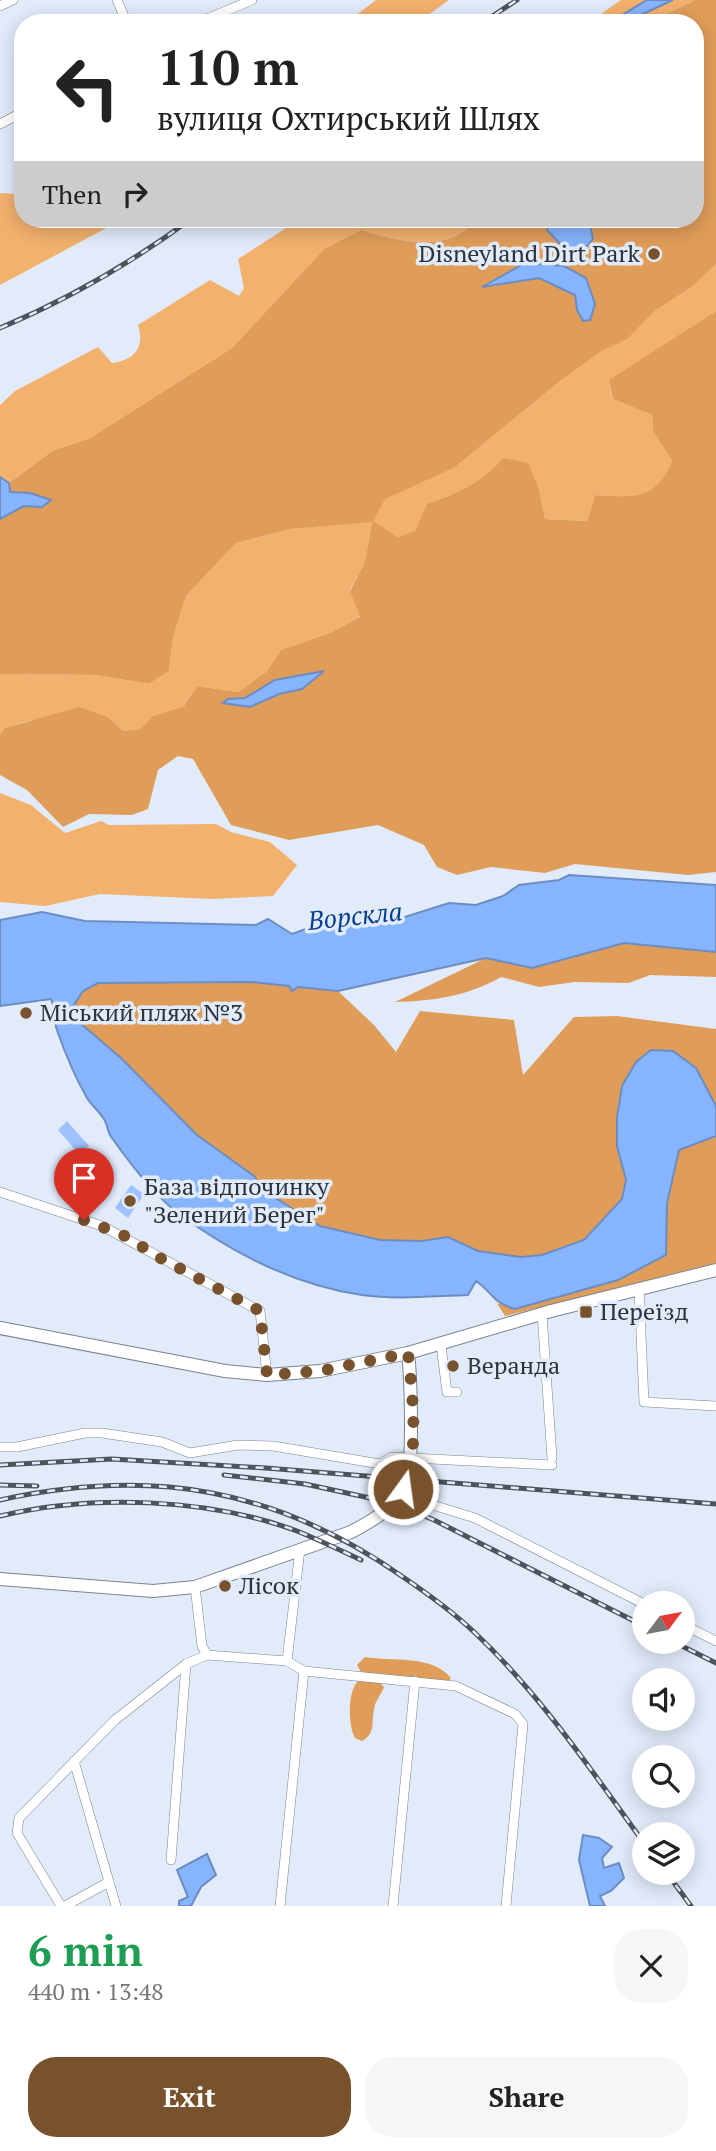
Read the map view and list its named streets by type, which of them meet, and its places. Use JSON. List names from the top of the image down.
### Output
{
  "water": ["Ворскла"],
  "places": {
    "other": [
      "Disneyland Dirt Park",
      "Міський пляж №3",
      "База відпочинку \"Зелений Берег\"",
      "Веранда",
      "Лісок"
    ],
    "transit": ["Переїзд"]
  },
  "north": "top right",
  "page": {
    "turn": ["110 m", "вулиця Охтирський Шлях"],
    "then": "Then",
    "heading": ["6 min", "440 m · 13:48"],
    "buttons": ["Exit", "Share"]
  }
}
